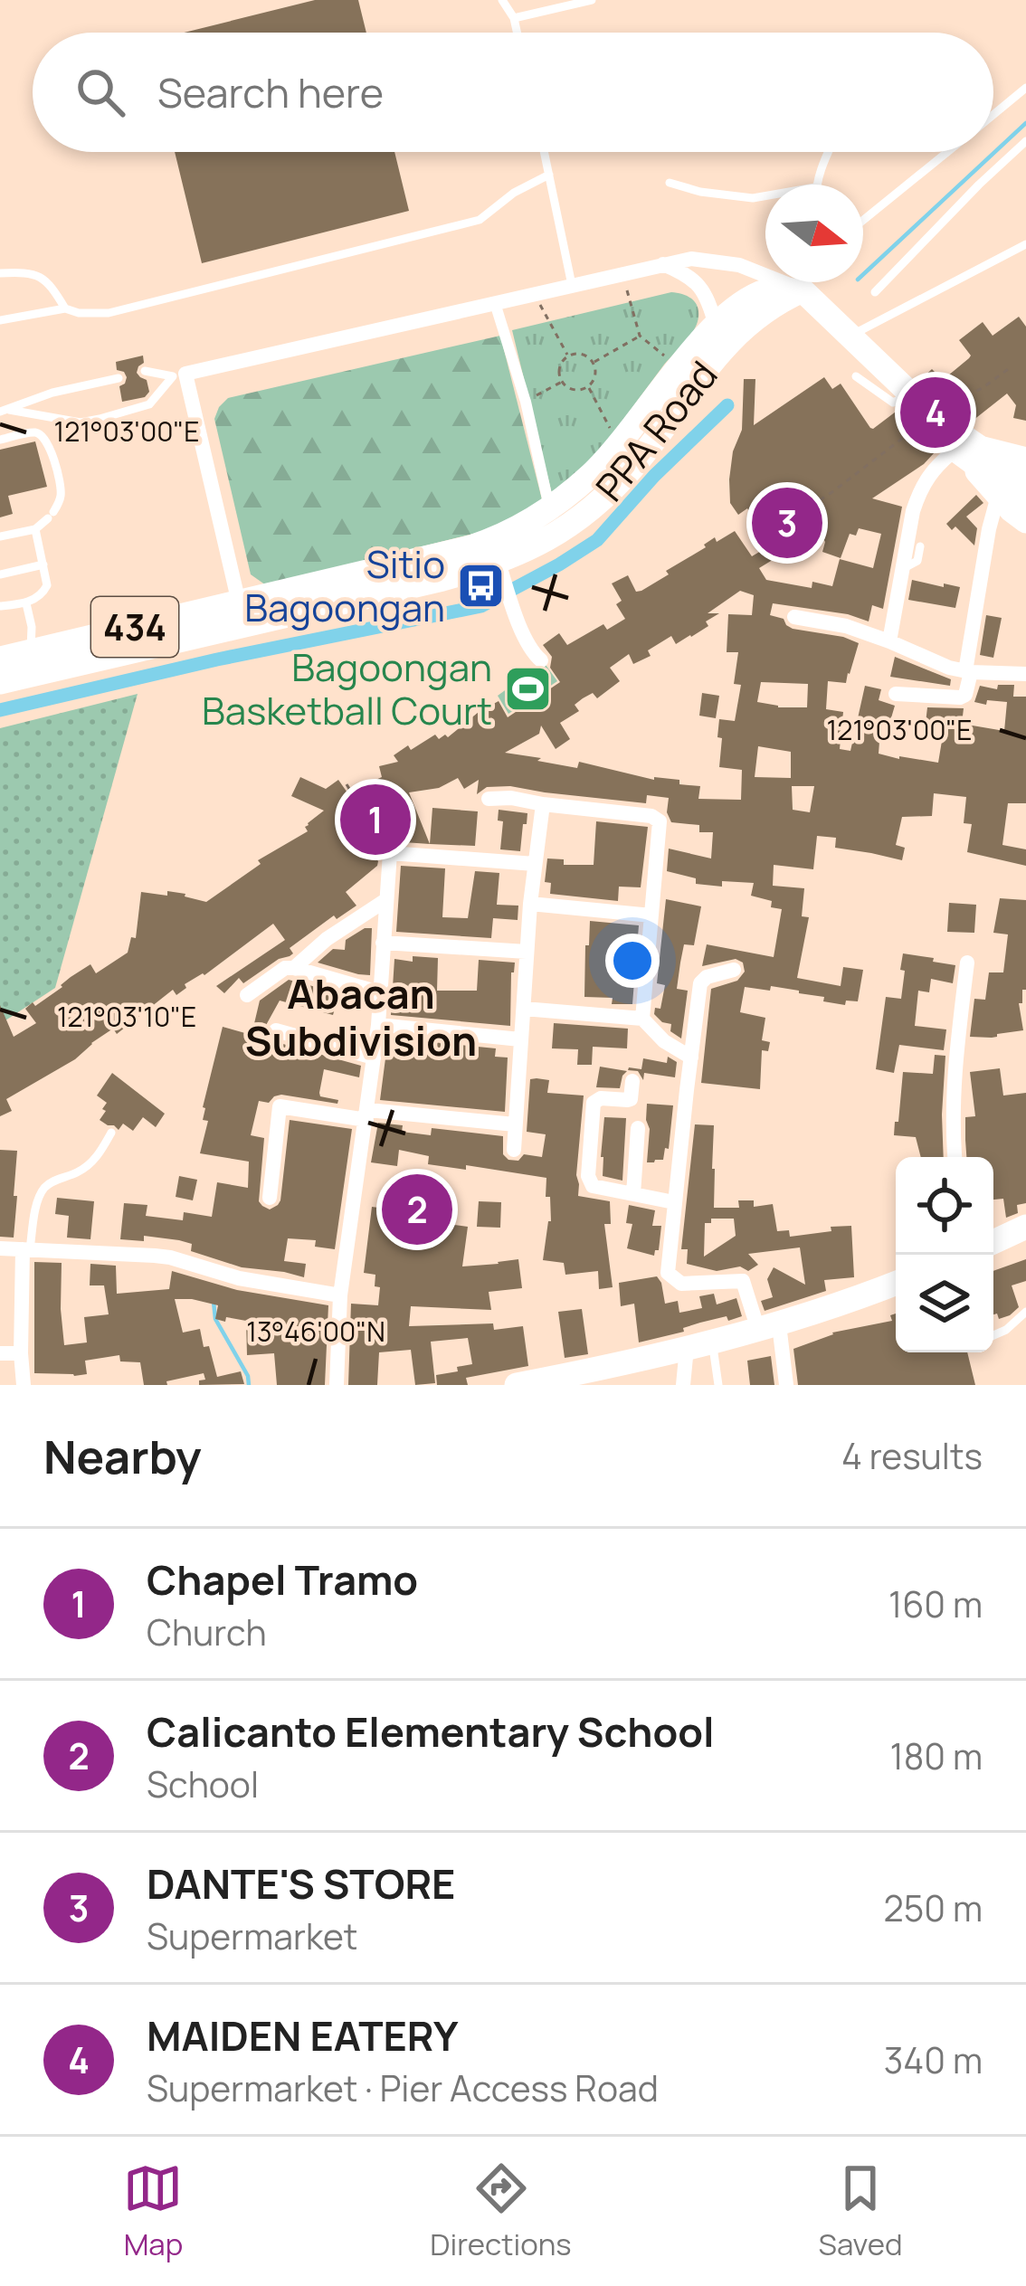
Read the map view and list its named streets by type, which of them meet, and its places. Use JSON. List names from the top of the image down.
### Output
{
  "streets": {
    "main road": ["PPA Road"]
  },
  "districts": ["Abacan Subdivision"],
  "places": {
    "bus stop": ["Sitio Bagoongan"],
    "sports": ["Bagoongan Basketball Court"]
  },
  "north": "right",
  "page": {
    "search": "Search here",
    "pins": [
      "4",
      "3",
      "1",
      "2"
    ],
    "heading": ["Nearby", "4 results"],
    "list": [
      {
        "mark": "1",
        "name": "Chapel Tramo",
        "note": "Church",
        "value": "160 m"
      },
      {
        "mark": "2",
        "name": "Calicanto Elementary School",
        "note": "School",
        "value": "180 m"
      },
      {
        "mark": "3",
        "name": "DANTE'S STORE",
        "note": "Supermarket",
        "value": "250 m"
      },
      {
        "mark": "4",
        "name": "MAIDEN EATERY",
        "note": "Supermarket · Pier Access Road",
        "value": "340 m"
      }
    ],
    "nav": ["Map", "Directions", "Saved"]
  },
  "coordinates": ["121°03'00\"E", "121°03'10\"E", "13°46'00\"N"]
}
